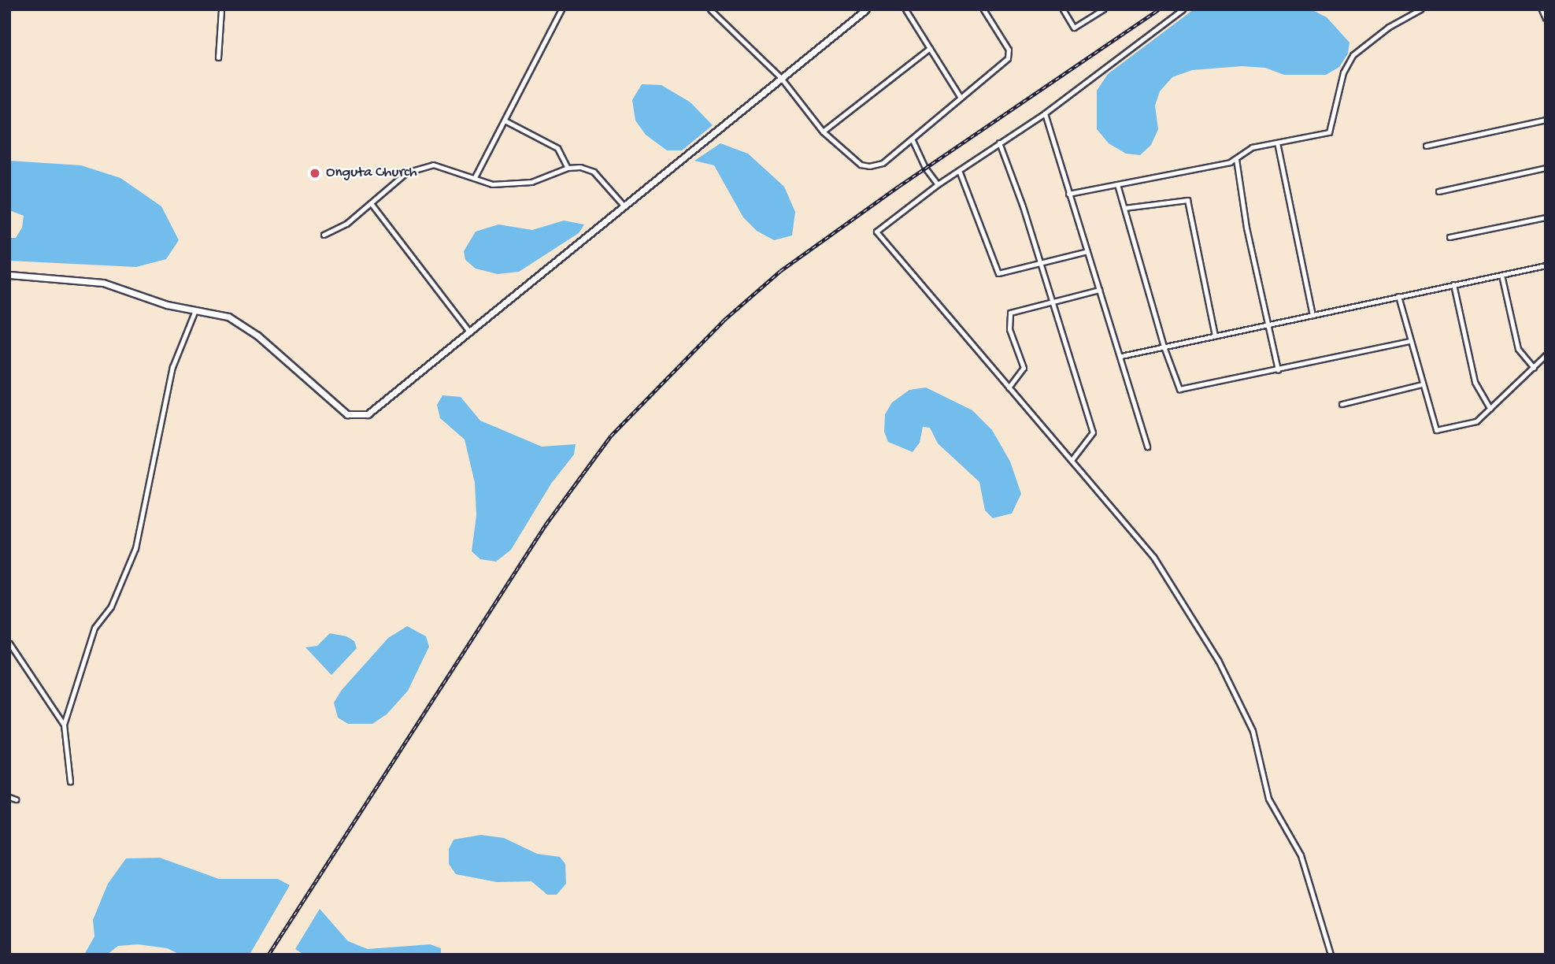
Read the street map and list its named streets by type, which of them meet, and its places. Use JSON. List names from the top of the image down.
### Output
{
  "places": ["Onguta Church"]
}
